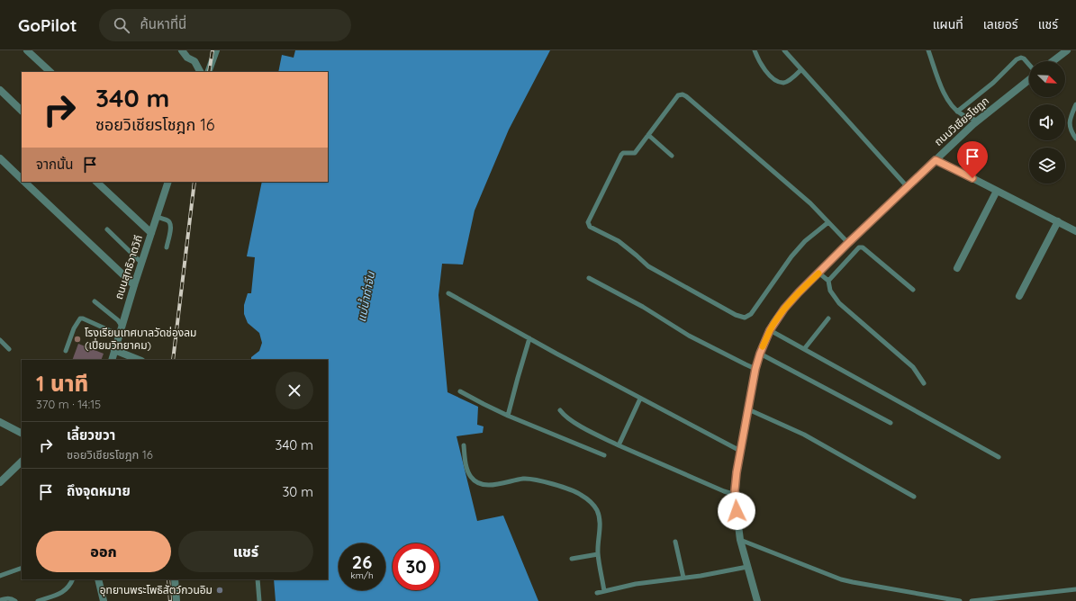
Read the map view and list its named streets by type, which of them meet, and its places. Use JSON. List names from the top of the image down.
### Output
{
  "streets": {
    "street": ["ถนนวิเชียรโชฎก", "ถนนสุทธิวาตวิถี"]
  },
  "water": ["แม่น้ำท่าจีน"],
  "places": ["โรงเรียนเทศบาลวัดช่องลม (เปี่ยมวิทยาคม)", "อุทยานพระโพธิสัตว์กวนอิม"],
  "north": "bottom right",
  "page": {
    "header": "GoPilot",
    "search": "ค้นหาที่นี่",
    "nav": ["แผนที่", "เลเยอร์", "แชร์"],
    "turn": ["340 m", "ซอยวิเชียรโชฎก 16"],
    "then": "จากนั้น",
    "heading": ["1 นาที", "370 m · 14:15"],
    "list": [
      {
        "name": "เลี้ยวขวา",
        "note": "ซอยวิเชียรโชฎก 16",
        "value": "340 m"
      },
      {
        "name": "ถึงจุดหมาย",
        "value": "30 m"
      }
    ],
    "buttons": ["ออก", "แชร์"],
    "speed": "26 km/h",
    "limit": "30"
  }
}
